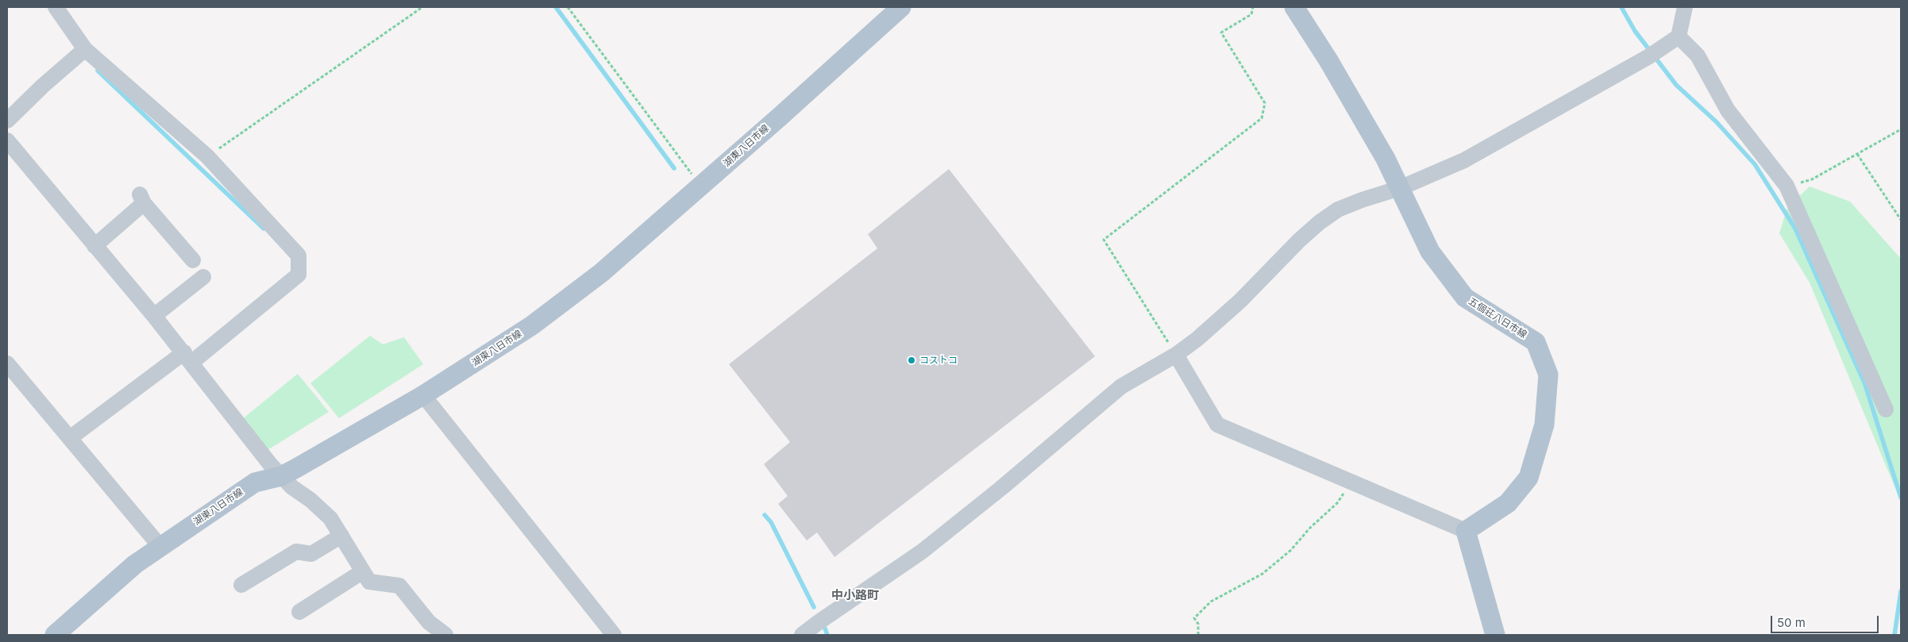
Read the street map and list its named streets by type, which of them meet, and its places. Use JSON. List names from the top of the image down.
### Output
{
  "streets": {
    "main road": ["湖東八日市線", "五個荘八日市線"]
  },
  "districts": ["中小路町"],
  "places": ["コストコ"],
  "scale_bar": "50 m"
}
